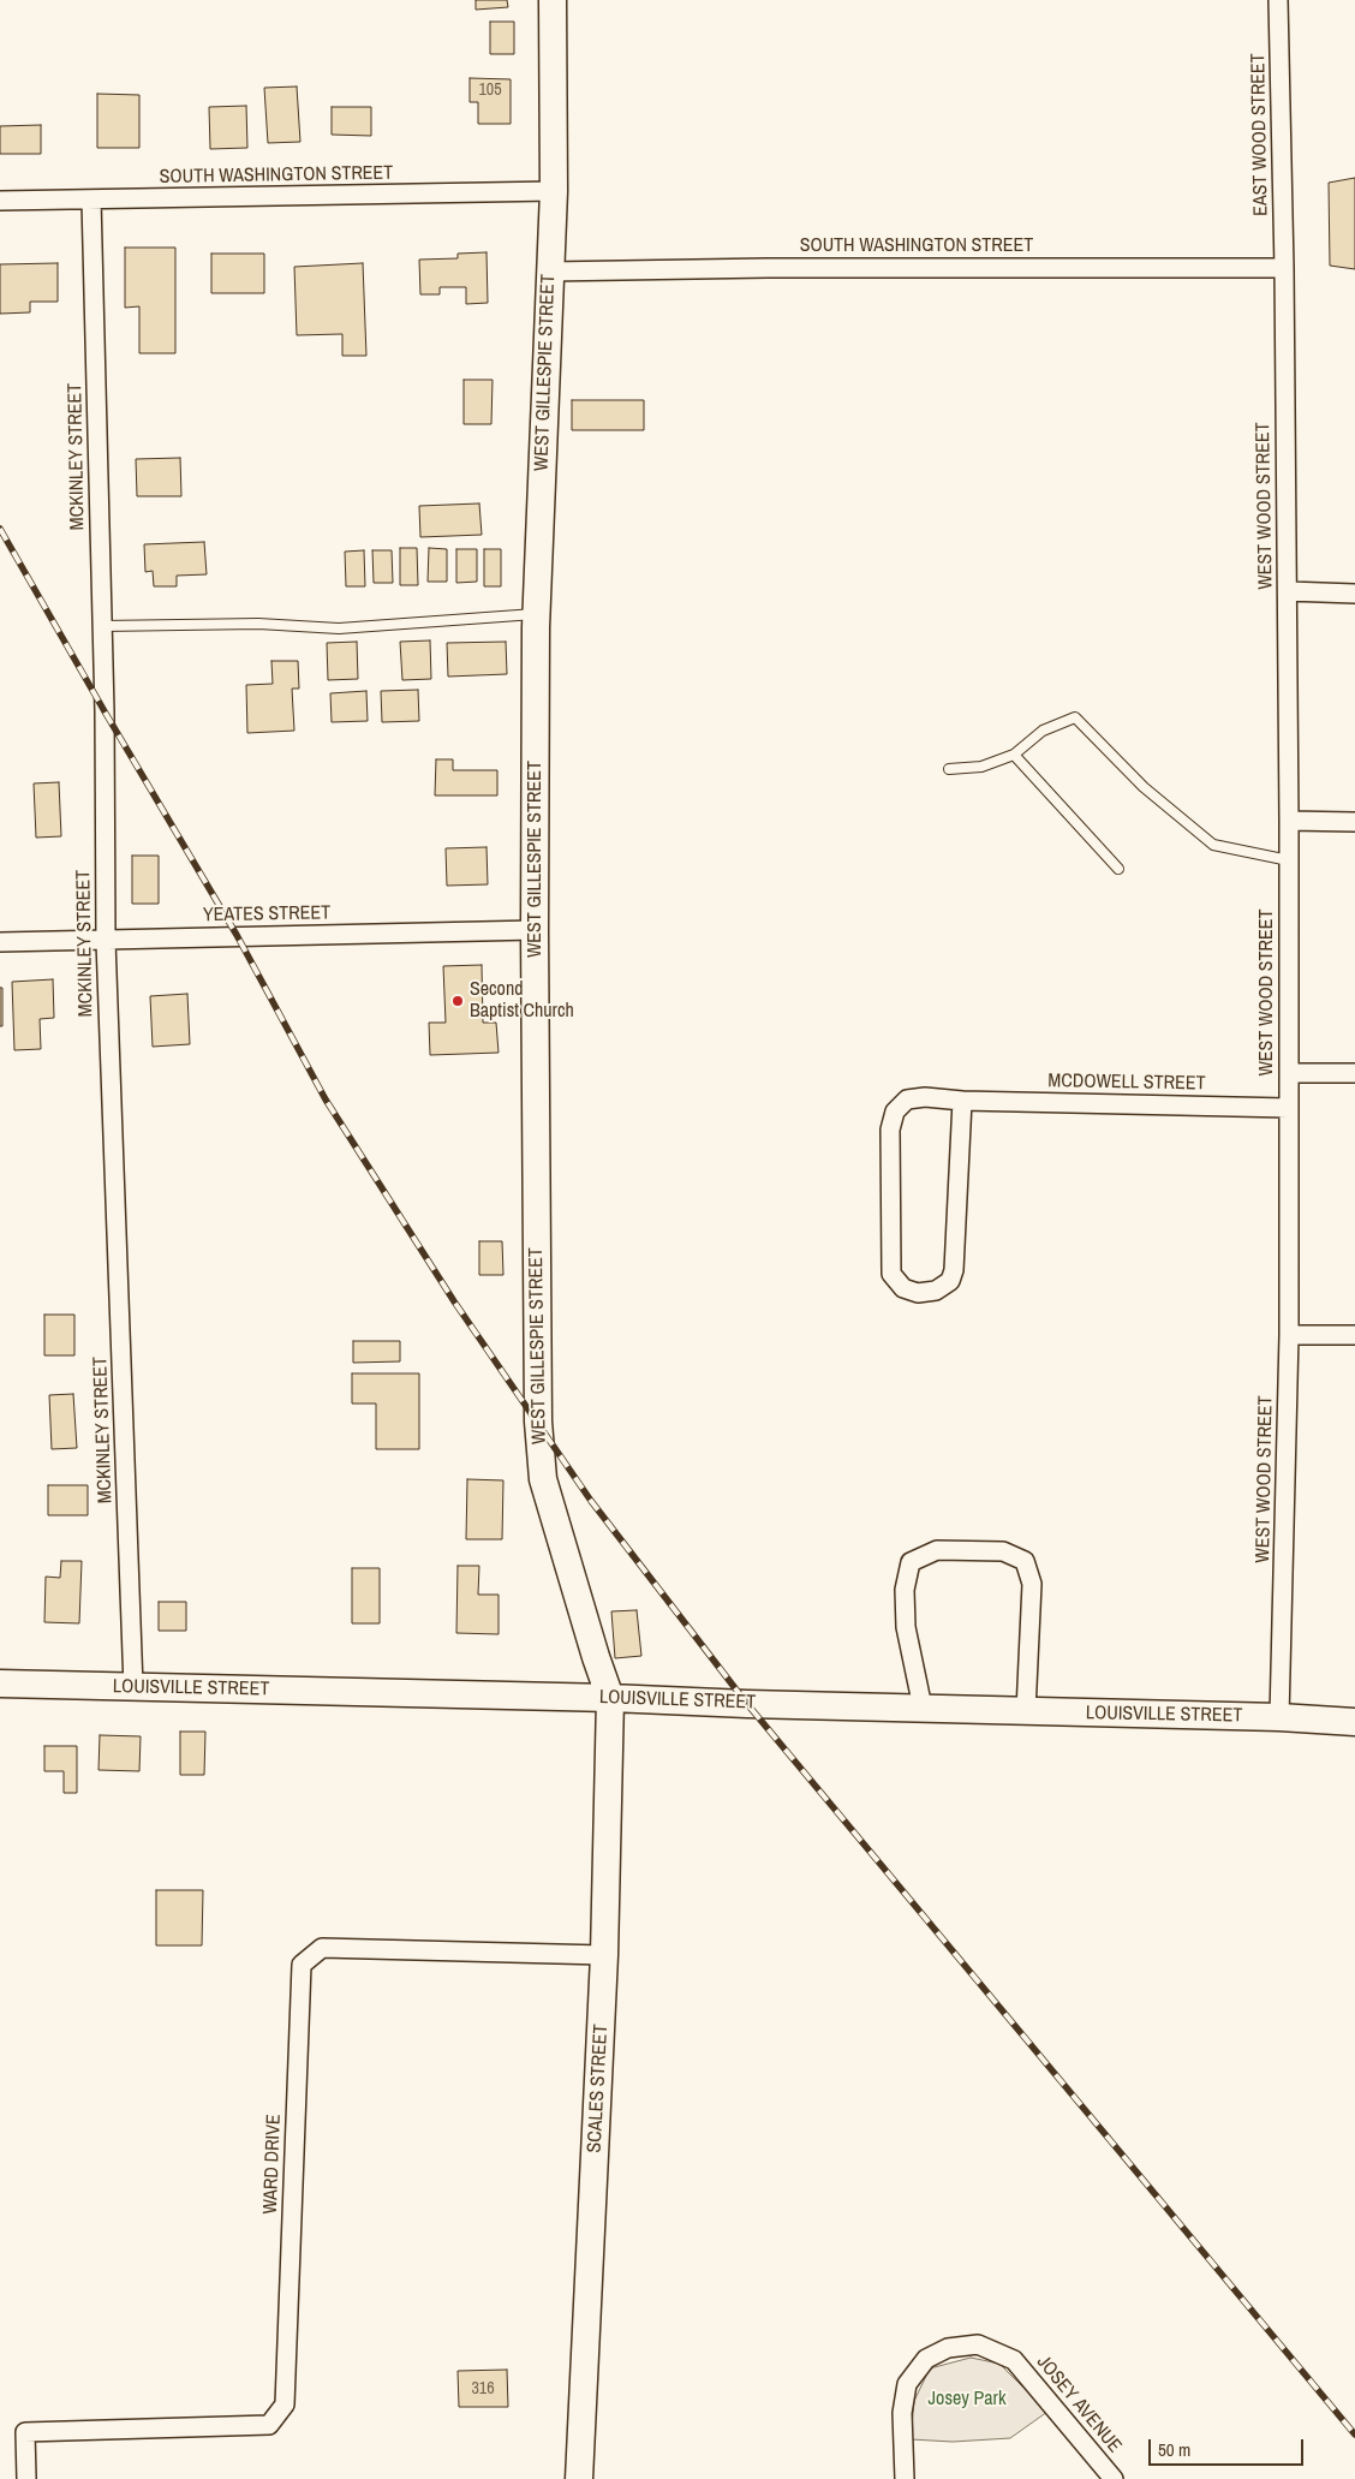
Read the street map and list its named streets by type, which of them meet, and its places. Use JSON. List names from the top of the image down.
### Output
{
  "streets": {
    "street": [
      "EAST WOOD STREET",
      "SOUTH WASHINGTON STREET",
      "WEST GILLESPIE STREET",
      "MCKINLEY STREET",
      "WEST WOOD STREET",
      "YEATES STREET",
      "MCDOWELL STREET",
      "LOUISVILLE STREET",
      "SCALES STREET",
      "WARD DRIVE",
      "JOSEY AVENUE"
    ]
  },
  "crossings": [
    ["EAST WOOD STREET", "SOUTH WASHINGTON STREET"],
    ["EAST WOOD STREET", "WEST WOOD STREET"],
    ["SOUTH WASHINGTON STREET", "WEST GILLESPIE STREET"],
    ["SOUTH WASHINGTON STREET", "MCKINLEY STREET"],
    ["SOUTH WASHINGTON STREET", "WEST WOOD STREET"],
    ["WEST GILLESPIE STREET", "YEATES STREET"],
    ["WEST GILLESPIE STREET", "LOUISVILLE STREET"],
    ["WEST GILLESPIE STREET", "SCALES STREET"],
    ["MCKINLEY STREET", "YEATES STREET"],
    ["MCKINLEY STREET", "LOUISVILLE STREET"],
    ["WEST WOOD STREET", "MCDOWELL STREET"],
    ["WEST WOOD STREET", "LOUISVILLE STREET"],
    ["LOUISVILLE STREET", "SCALES STREET"],
    ["SCALES STREET", "WARD DRIVE"]
  ],
  "parks": ["Josey Park"],
  "places": ["Second Baptist Church"],
  "house_numbers": ["105", "316"],
  "scale_bar": "50 m"
}
